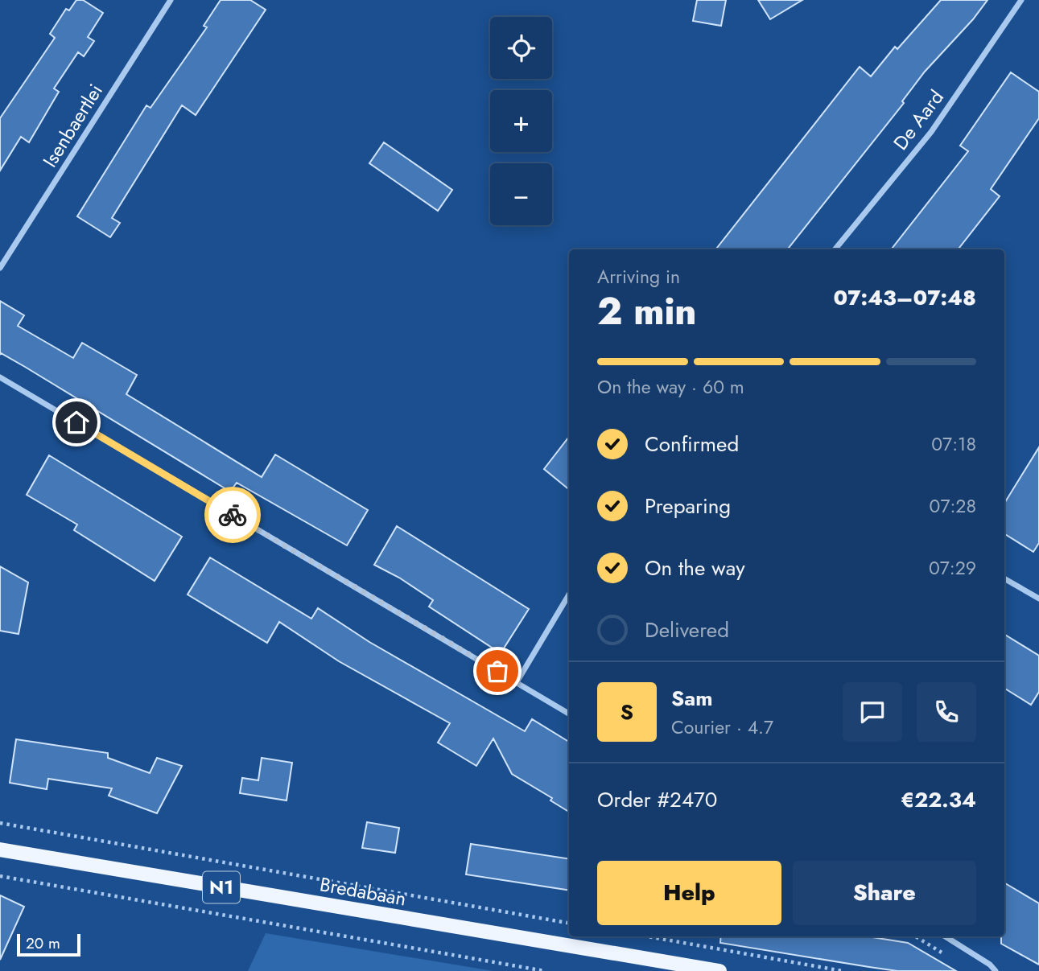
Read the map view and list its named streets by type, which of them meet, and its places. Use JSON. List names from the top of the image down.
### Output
{
  "streets": {
    "main road": ["N1", "Bredabaan"],
    "street": ["De Aard", "Isenbaertlei"]
  },
  "scale_bar": "20 m",
  "page": {
    "map_buttons": ["+", "−"],
    "heading": ["2 min", "Arriving in", "07:43–07:48"],
    "panel": [
      "Sam",
      "Courier · 4.7",
      "Order #2470",
      "€22.34"
    ],
    "bar": "On the way · 60 m",
    "list": [
      ["Confirmed", "07:18"],
      ["Preparing", "07:28"],
      ["On the way", "07:29"],
      "Delivered"
    ],
    "round": "S",
    "buttons": ["Help", "Share"],
    "scale": "20 m"
  }
}
